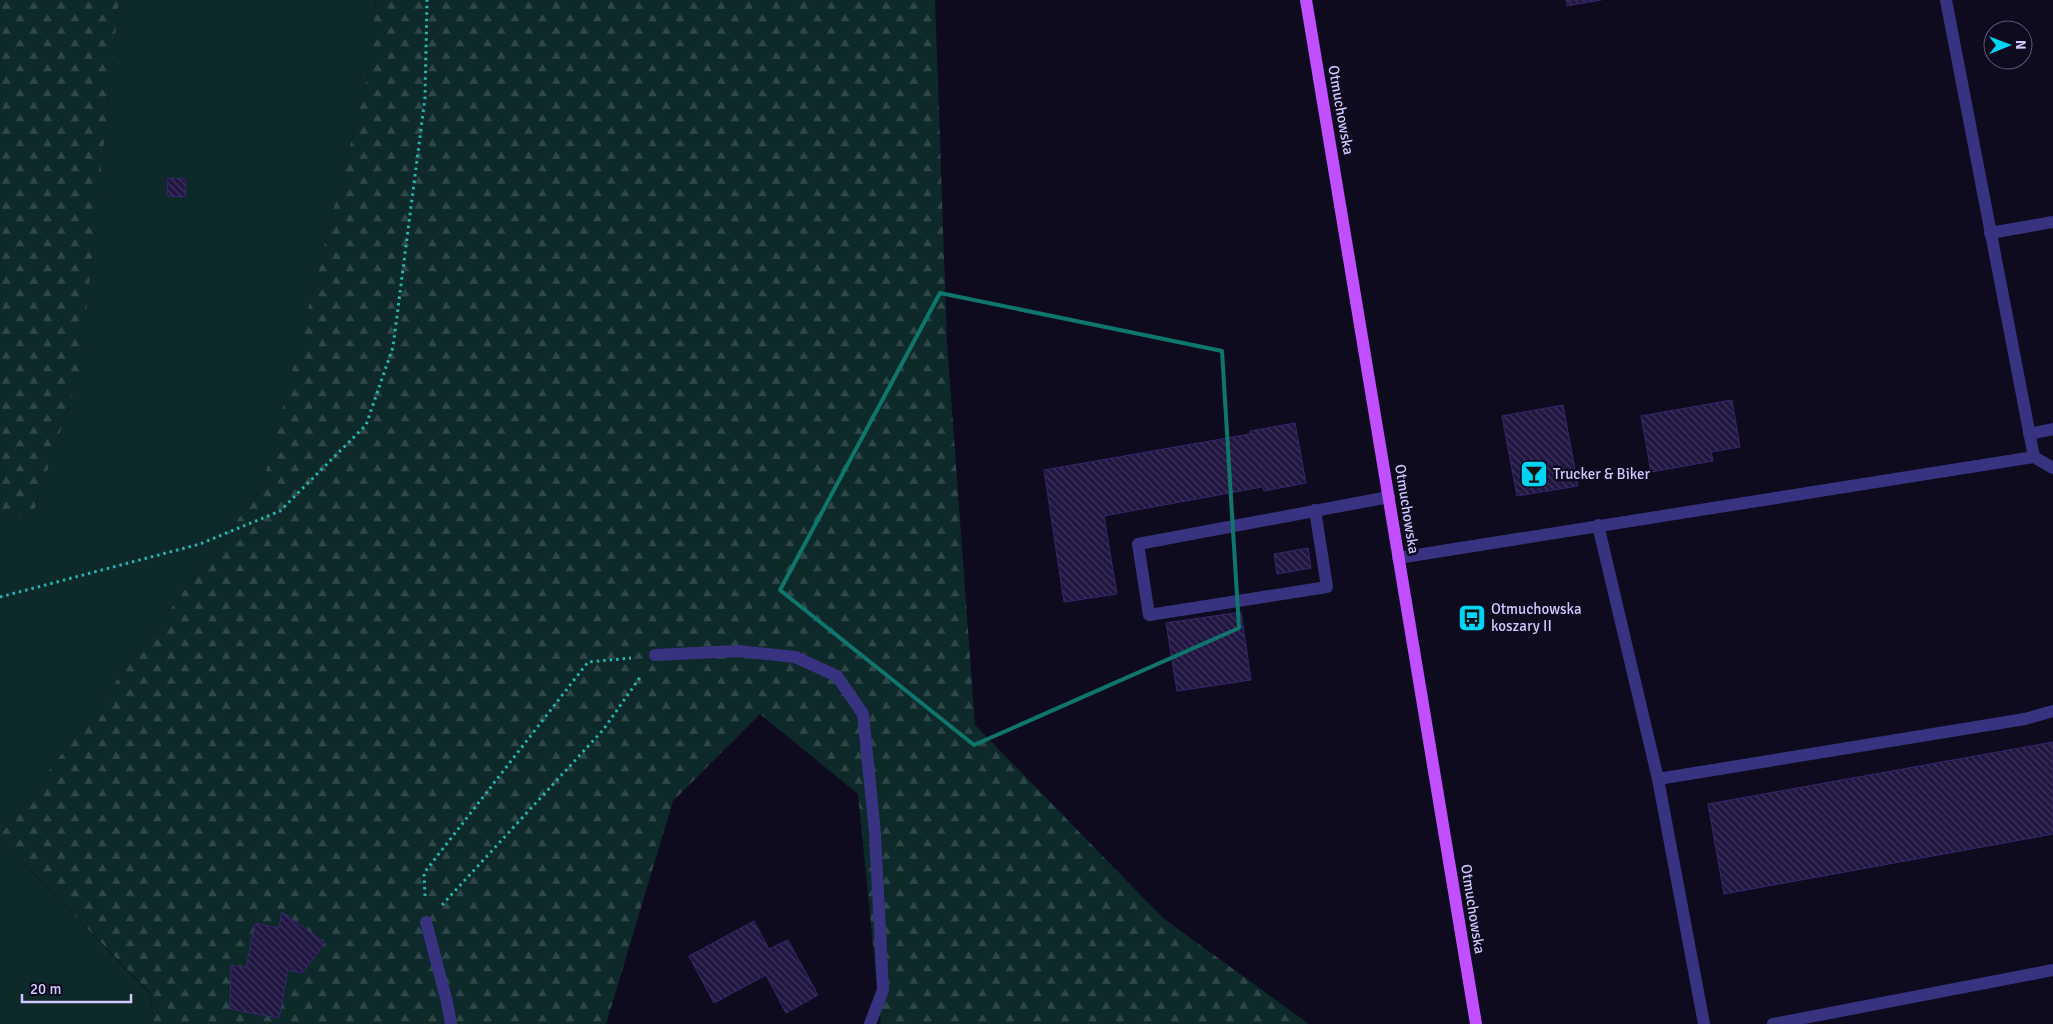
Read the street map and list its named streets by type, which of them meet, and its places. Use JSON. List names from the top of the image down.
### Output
{
  "streets": {
    "main road": ["Otmuchowska"]
  },
  "places": {
    "bar": ["Trucker & Biker"],
    "bus stop": ["Otmuchowska koszary II"]
  },
  "scale_bar": "20 m",
  "north": "right"
}
